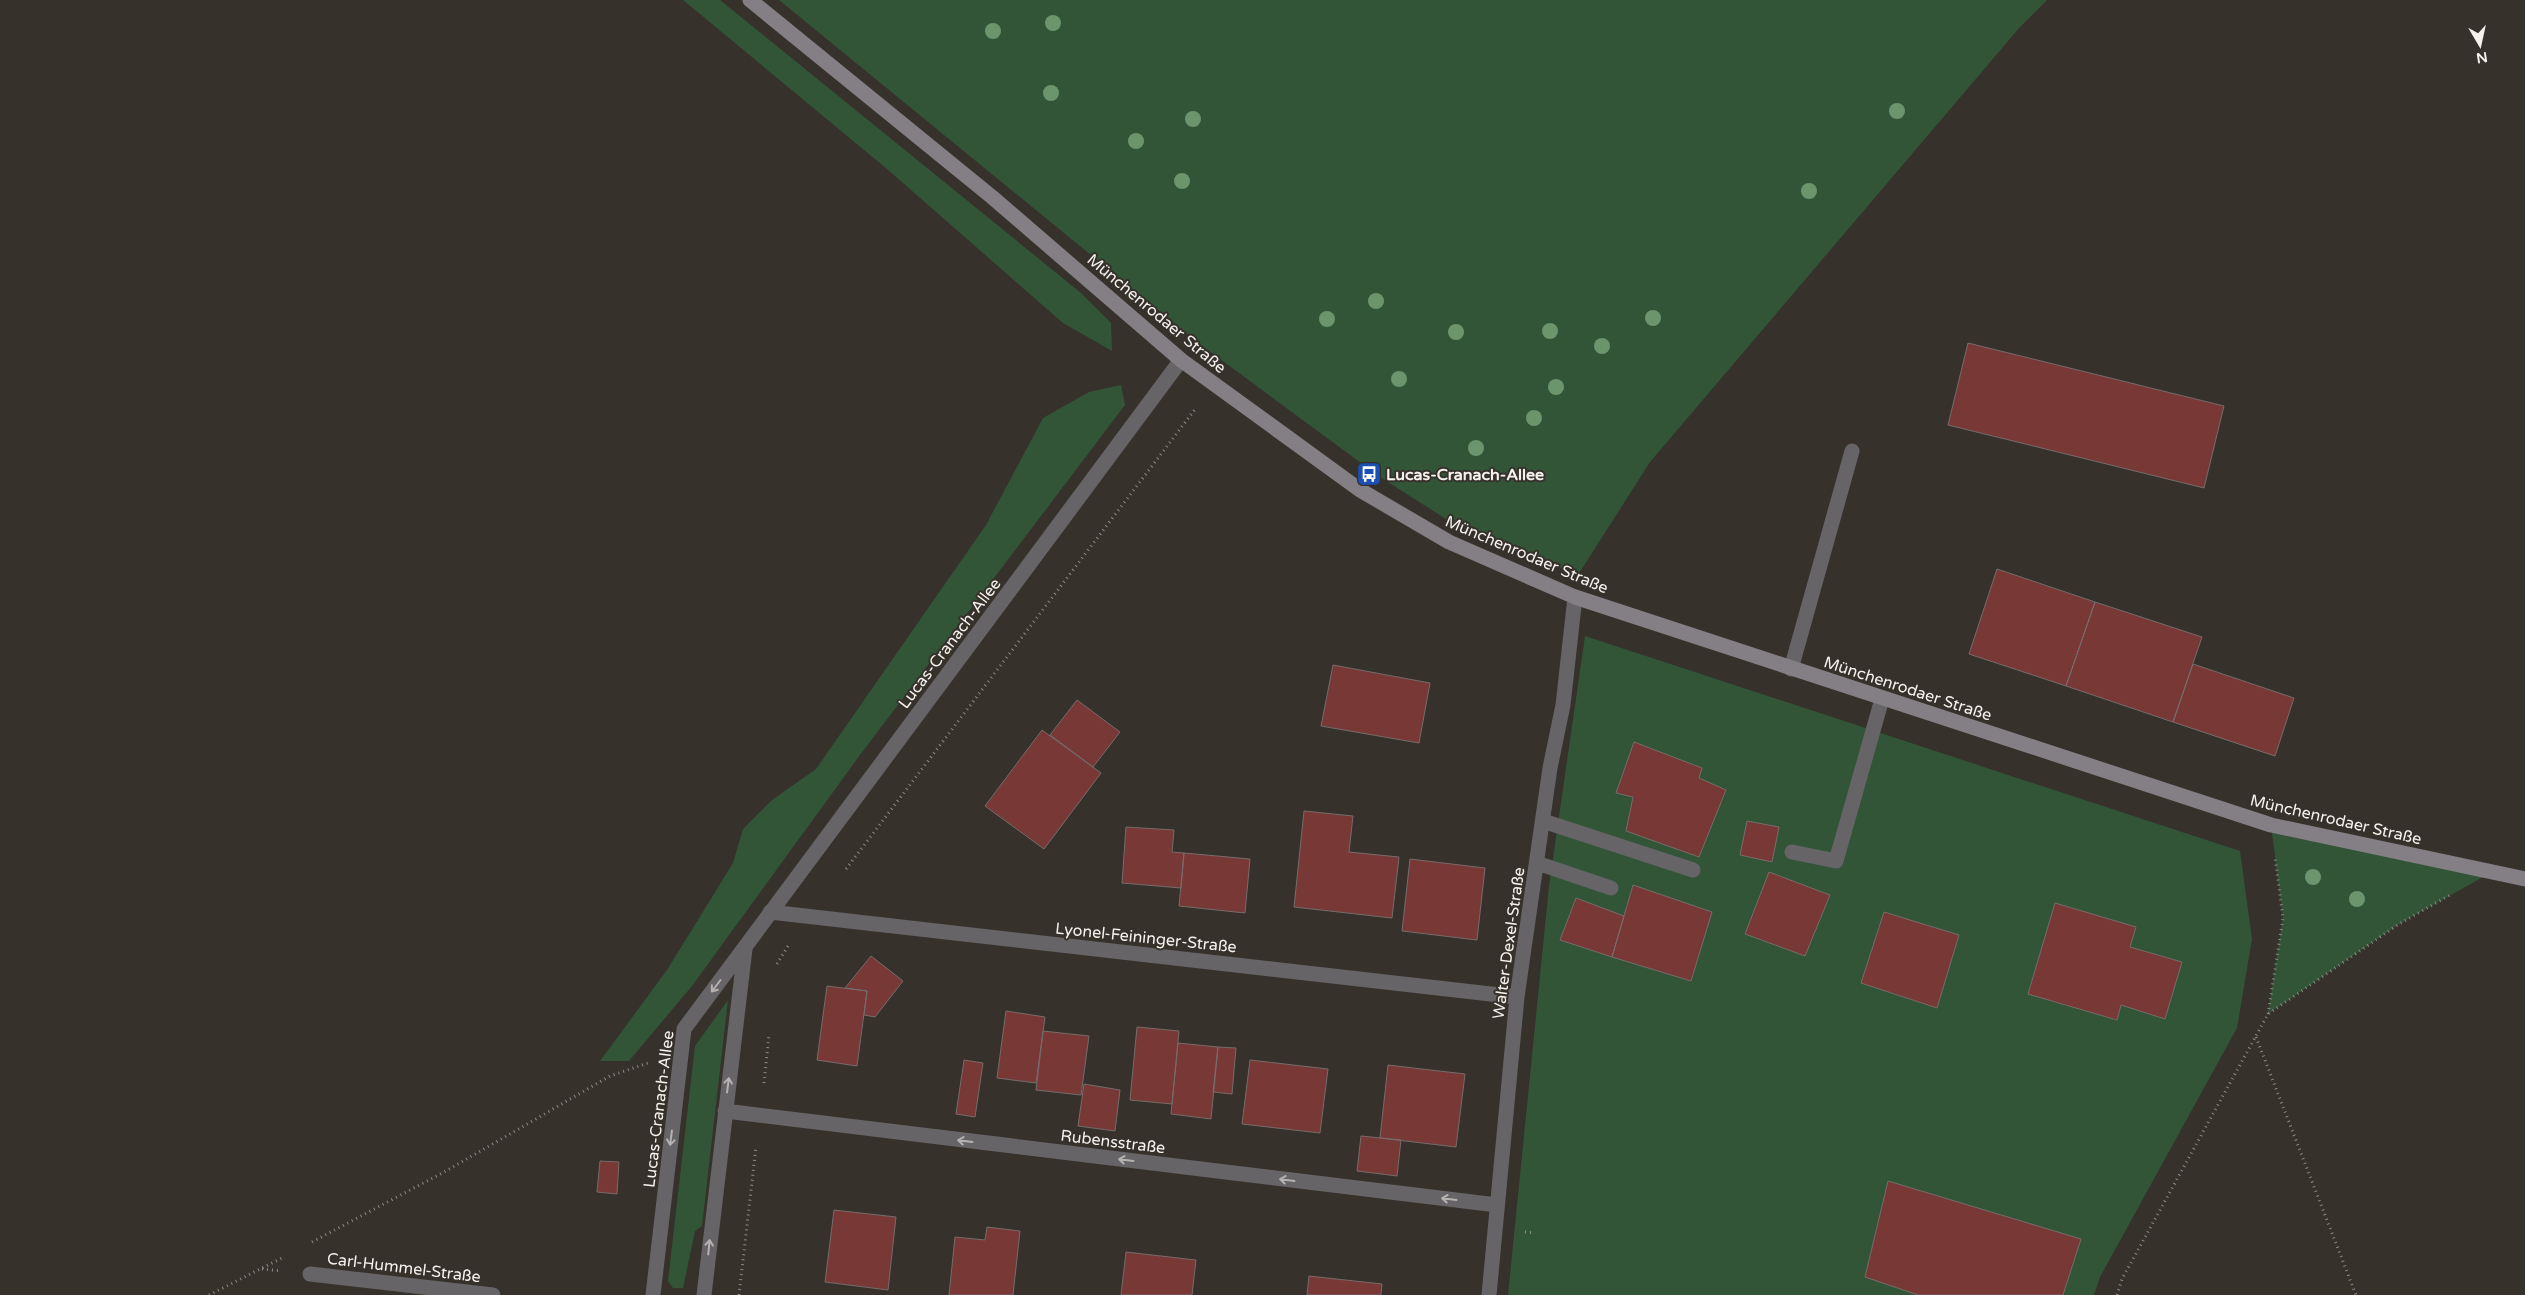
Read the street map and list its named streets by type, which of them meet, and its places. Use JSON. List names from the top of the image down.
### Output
{
  "streets": {
    "street": [
      "Münchenrodaer Straße",
      "Lucas-Cranach-Allee",
      "Lyonel-Feininger-Straße",
      "Walter-Dexel-Straße",
      "Rubensstraße",
      "Carl-Hummel-Straße"
    ]
  },
  "crossings": [
    ["Münchenrodaer Straße", "Lucas-Cranach-Allee"],
    ["Münchenrodaer Straße", "Walter-Dexel-Straße"],
    ["Lucas-Cranach-Allee", "Lyonel-Feininger-Straße"],
    ["Lucas-Cranach-Allee", "Rubensstraße"],
    ["Lyonel-Feininger-Straße", "Walter-Dexel-Straße"],
    ["Walter-Dexel-Straße", "Rubensstraße"]
  ],
  "one_way": ["Rubensstraße"],
  "places": {
    "bus stop": ["Lucas-Cranach-Allee"]
  },
  "north": "bottom"
}
